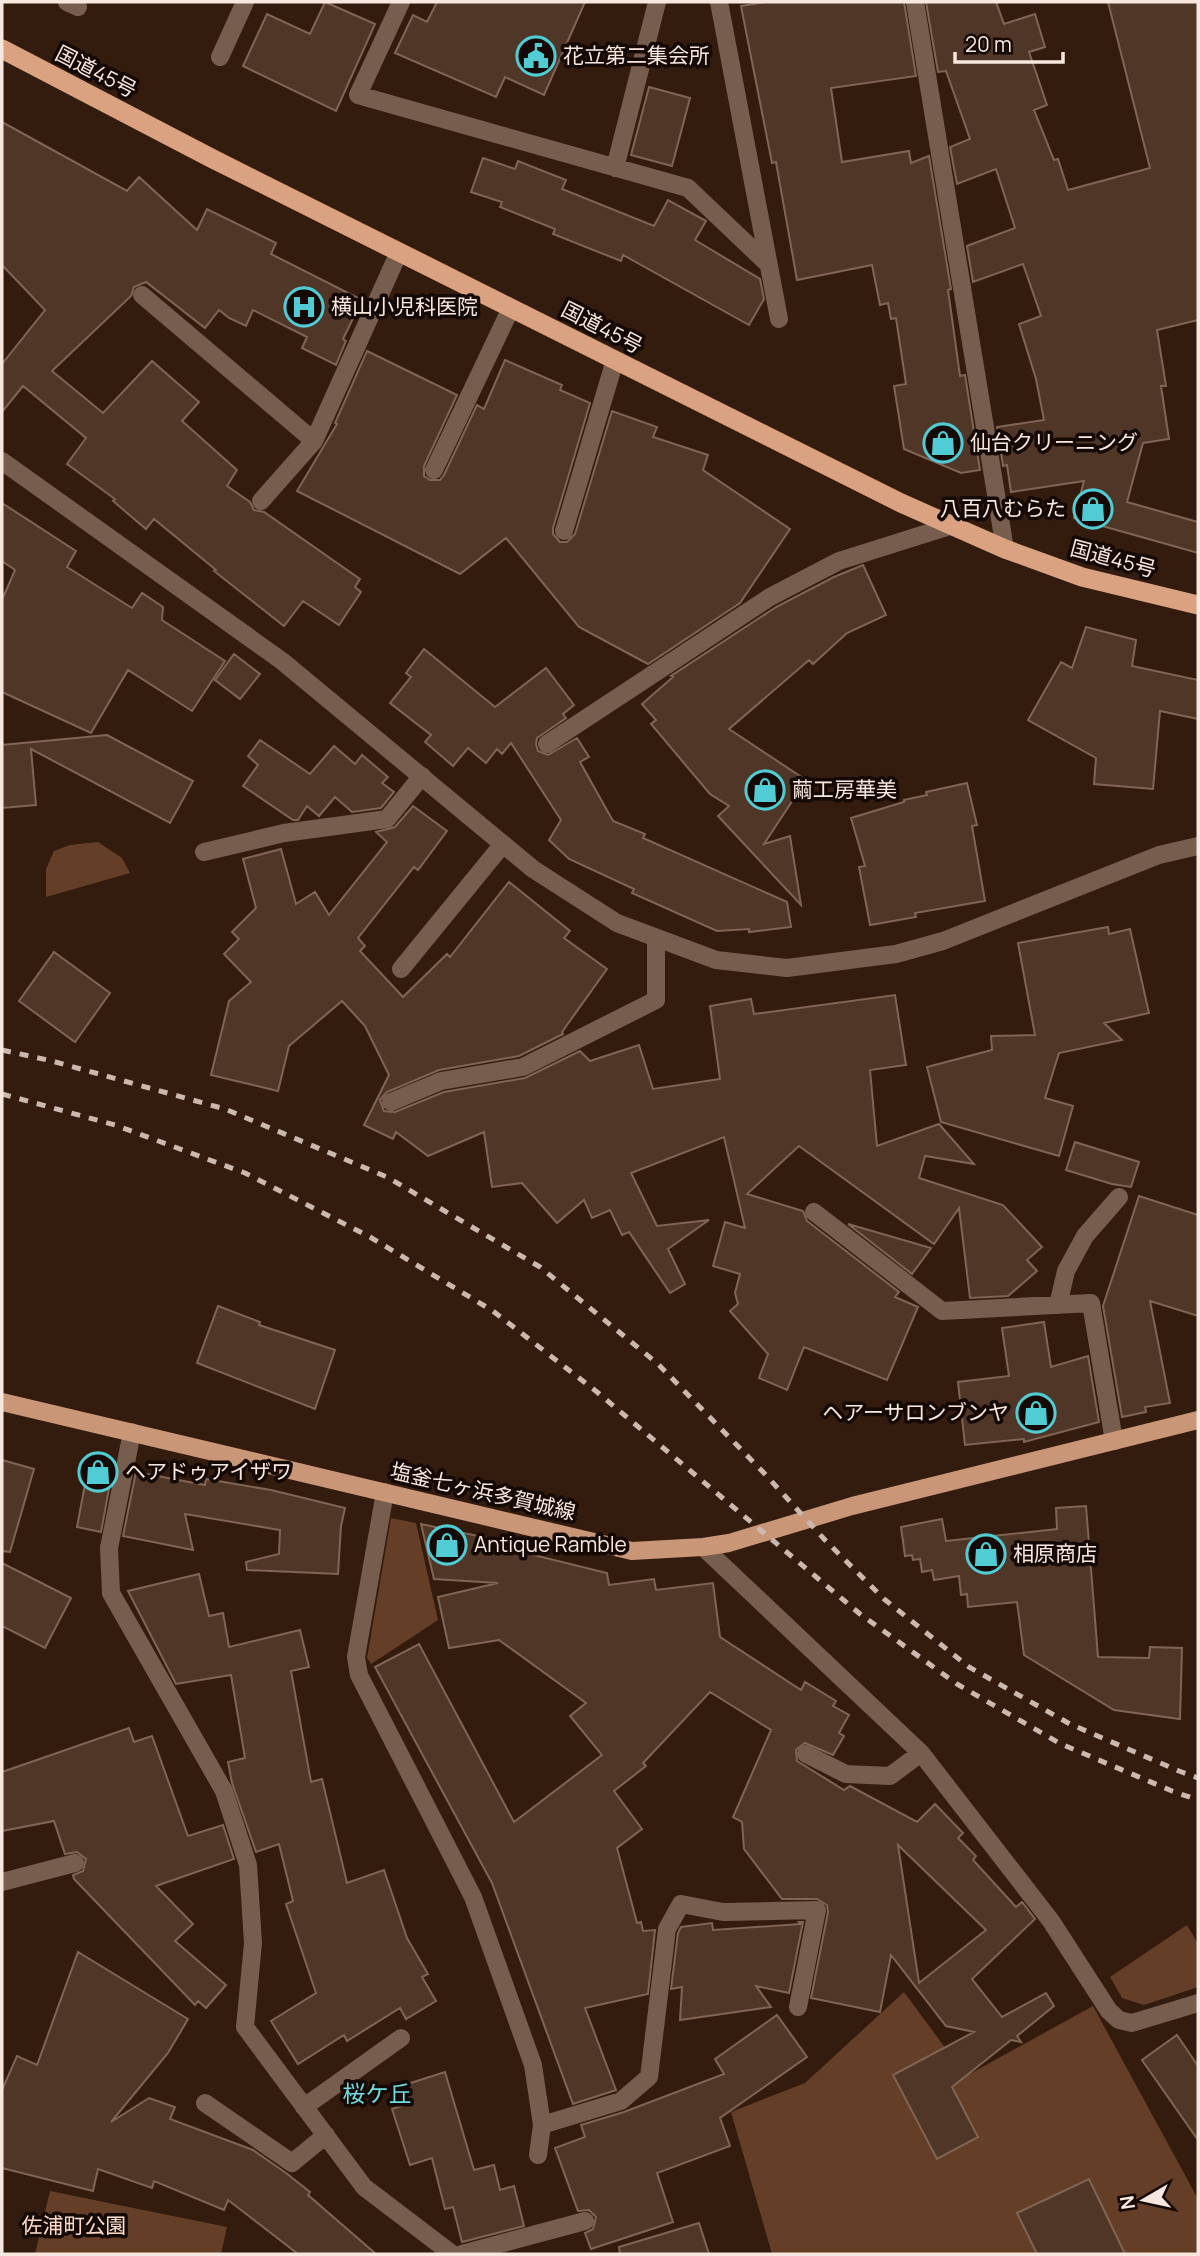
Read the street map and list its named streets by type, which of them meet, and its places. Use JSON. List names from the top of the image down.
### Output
{
  "streets": {
    "highway": ["国道45号"],
    "main road": ["塩釜七ヶ浜多賀城線"]
  },
  "districts": ["桜ケ丘"],
  "parks": ["佐浦町公園"],
  "places": {
    "public building": ["花立第二集会所"],
    "hospital": ["横山小児科医院"],
    "shop": [
      "仙台クリーニング",
      "八百八むらた",
      "繭工房華美",
      "ヘアーサロンブンヤ",
      "ヘアドゥアイザワ",
      "Antique Ramble",
      "相原商店"
    ]
  },
  "scale_bar": "20 m",
  "north": "left"
}
